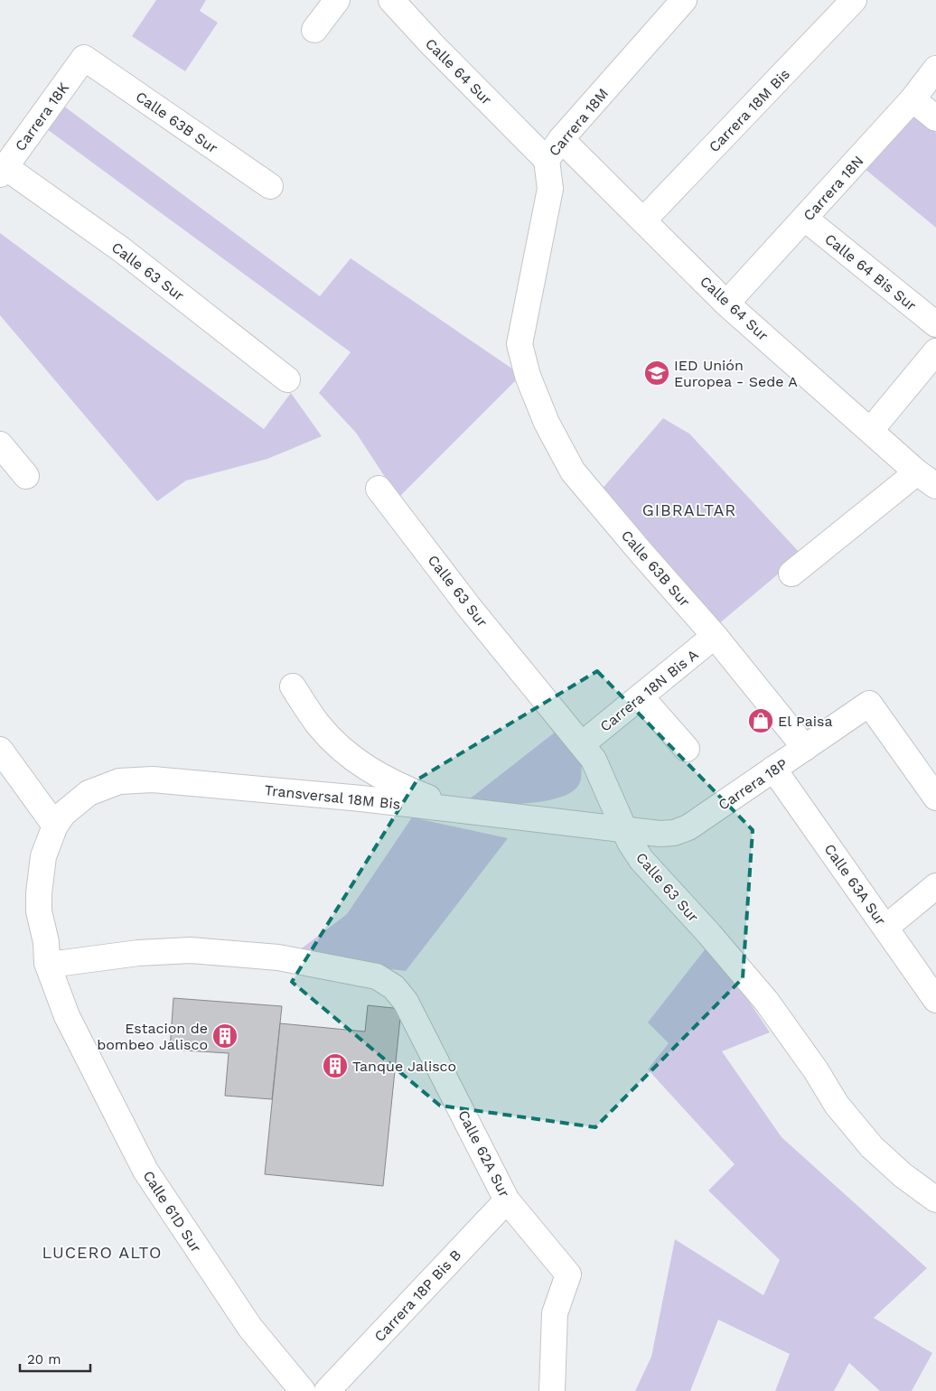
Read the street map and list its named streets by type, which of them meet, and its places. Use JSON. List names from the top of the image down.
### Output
{
  "streets": {
    "street": [
      "Calle 64 Sur",
      "Carrera 18M Bis",
      "Carrera 18K",
      "Calle 63B Sur",
      "Carrera 18M",
      "Carrera 18N",
      "Calle 63 Sur",
      "Calle 64 Bis Sur",
      "Carrera 18N Bis A",
      "Carrera 18P",
      "Transversal 18M Bis",
      "Calle 63A Sur",
      "Calle 62A Sur",
      "Calle 61D Sur",
      "Carrera 18P Bis B"
    ]
  },
  "crossings": [
    ["Calle 64 Sur", "Carrera 18M Bis"],
    ["Calle 64 Sur", "Carrera 18M"],
    ["Calle 64 Sur", "Carrera 18N"],
    ["Carrera 18K", "Calle 63B Sur"],
    ["Carrera 18K", "Calle 63 Sur"],
    ["Calle 63B Sur", "Carrera 18M"],
    ["Calle 63B Sur", "Carrera 18N Bis A"],
    ["Calle 63B Sur", "Carrera 18P"],
    ["Carrera 18N", "Calle 64 Bis Sur"],
    ["Calle 63 Sur", "Carrera 18N Bis A"],
    ["Calle 63 Sur", "Carrera 18P"],
    ["Calle 63 Sur", "Transversal 18M Bis"],
    ["Carrera 18P", "Transversal 18M Bis"],
    ["Carrera 18P", "Calle 63A Sur"],
    ["Transversal 18M Bis", "Calle 61D Sur"],
    ["Calle 62A Sur", "Calle 61D Sur"],
    ["Calle 62A Sur", "Carrera 18P Bis B"]
  ],
  "districts": ["GIBRALTAR", "LUCERO ALTO"],
  "places": {
    "school or university": ["IED Unión Europea - Sede A"],
    "shop": ["El Paisa"],
    "building": ["Estacion de bombeo Jalisco", "Tanque Jalisco"]
  },
  "scale_bar": "20 m"
}
